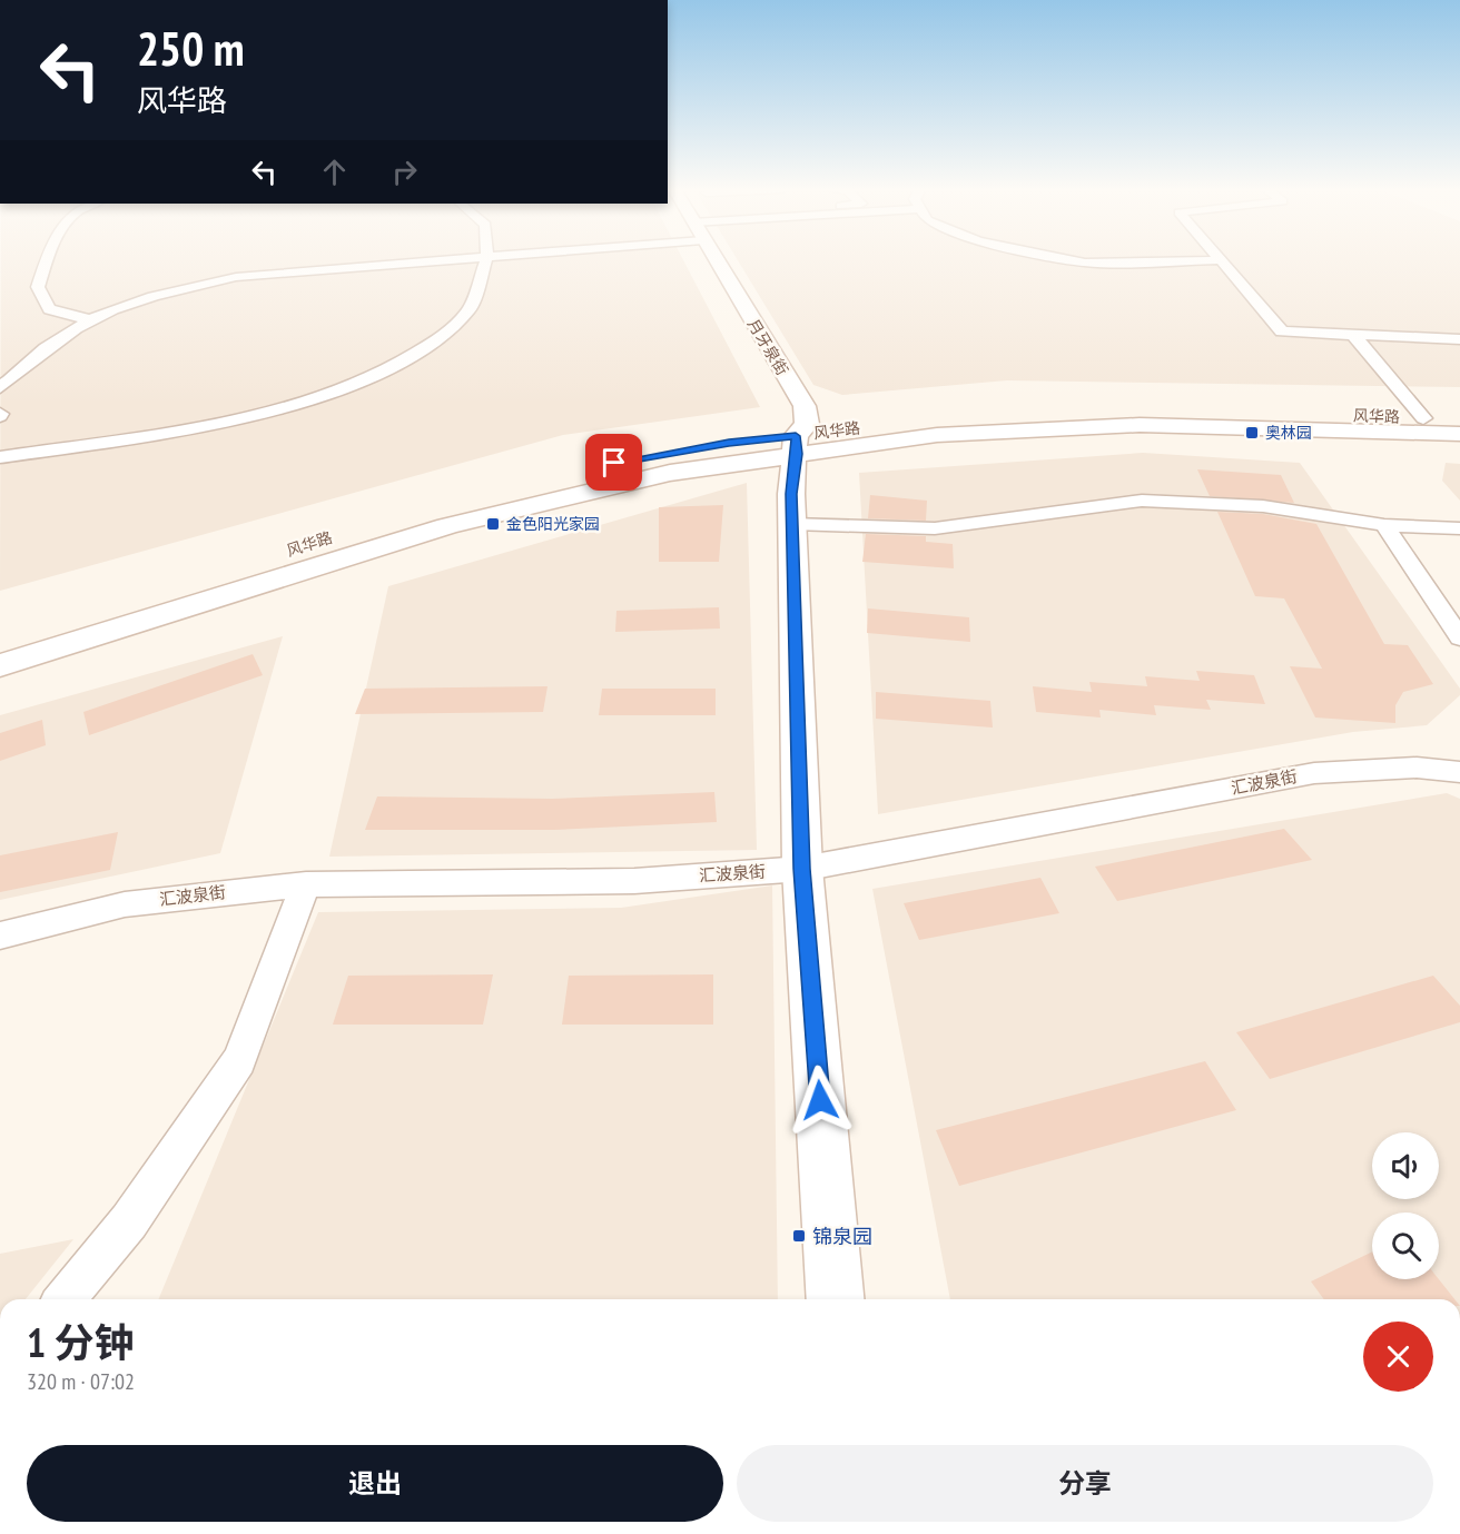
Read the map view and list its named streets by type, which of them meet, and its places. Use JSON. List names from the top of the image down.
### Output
{
  "streets": {
    "street": ["月牙泉街", "风华路", "汇波泉街"]
  },
  "crossings": [
    ["月牙泉街", "风华路"],
    ["月牙泉街", "汇波泉街"]
  ],
  "places": {
    "transit": ["奥林园", "金色阳光家园", "锦泉园"]
  },
  "page": {
    "turn": ["250 m", "风华路"],
    "heading": ["1 分钟", "320 m · 07:02"],
    "buttons": ["退出", "分享"]
  }
}
